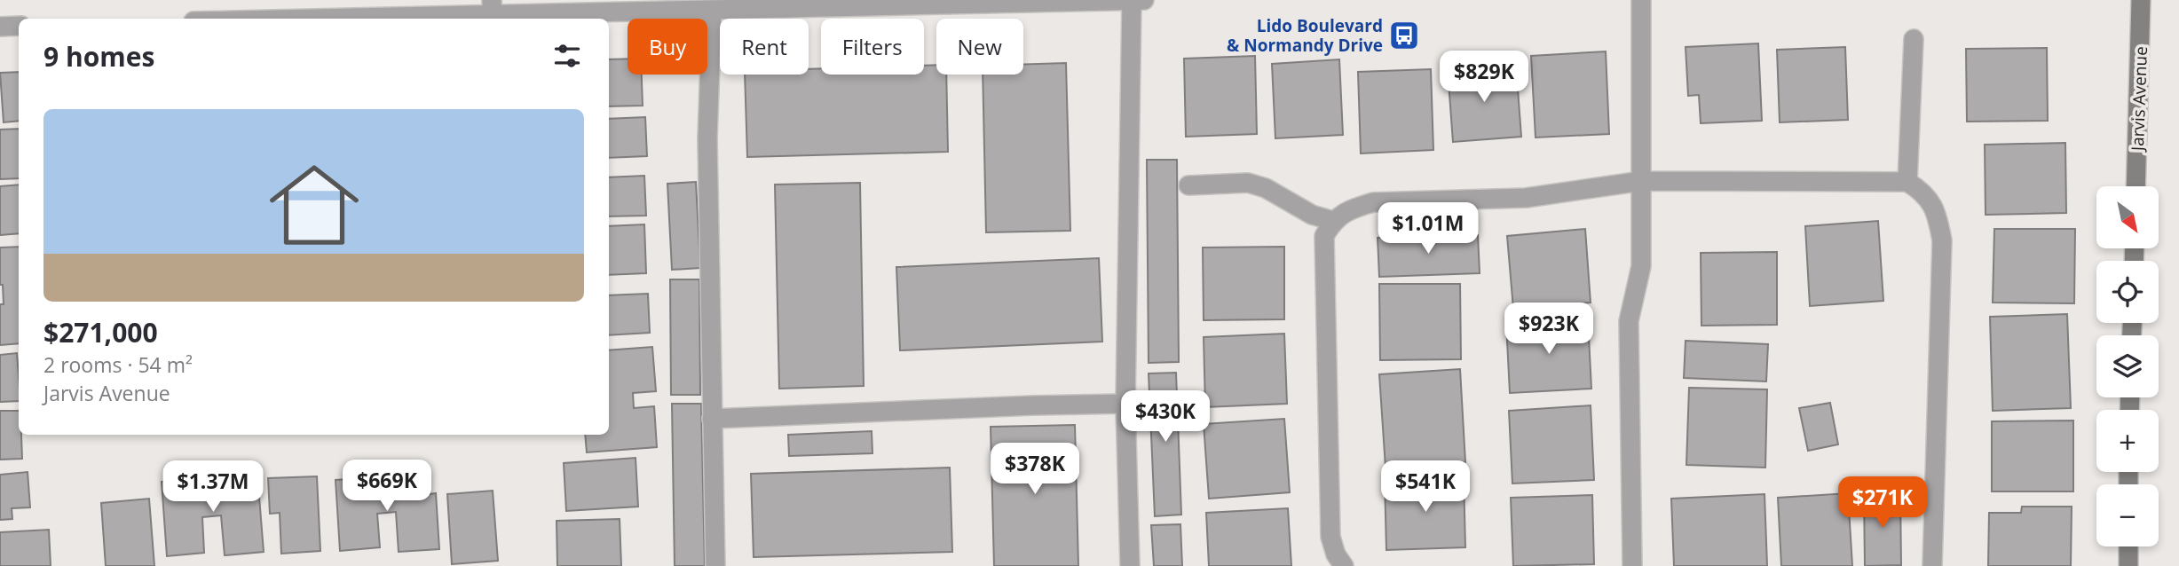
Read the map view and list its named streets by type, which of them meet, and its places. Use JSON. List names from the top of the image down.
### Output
{
  "streets": {
    "main road": ["Jarvis Avenue"]
  },
  "places": {
    "bus stop": ["Lido Boulevard & Normandy Drive"]
  },
  "north": "bottom right",
  "page": {
    "chip": [
      "Buy",
      "Rent",
      "Filters",
      "New"
    ],
    "heading": "9 homes",
    "price": [
      "$829K",
      "$1.01M",
      "$923K",
      "$430K",
      "$378K",
      "$669K",
      "$1.37M",
      "$541K",
      "$271K"
    ],
    "list": [
      {
        "name": "$271,000",
        "note": "2 rooms · 54 m² · Jarvis Avenue"
      }
    ],
    "map_buttons": ["+", "−"]
  }
}
